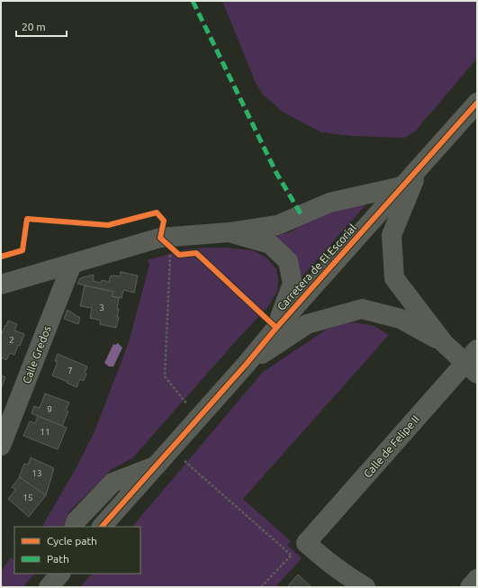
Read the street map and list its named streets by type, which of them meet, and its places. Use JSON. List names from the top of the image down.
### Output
{
  "streets": {
    "street": ["Carretera de El Escorial", "Calle Gredos", "Calle de Felipe II"]
  },
  "house_numbers": [
    "3",
    "2",
    "7",
    "9",
    "11",
    "13",
    "15"
  ],
  "legend": ["Cycle path", "Path"],
  "scale_bar": "20 m"
}
